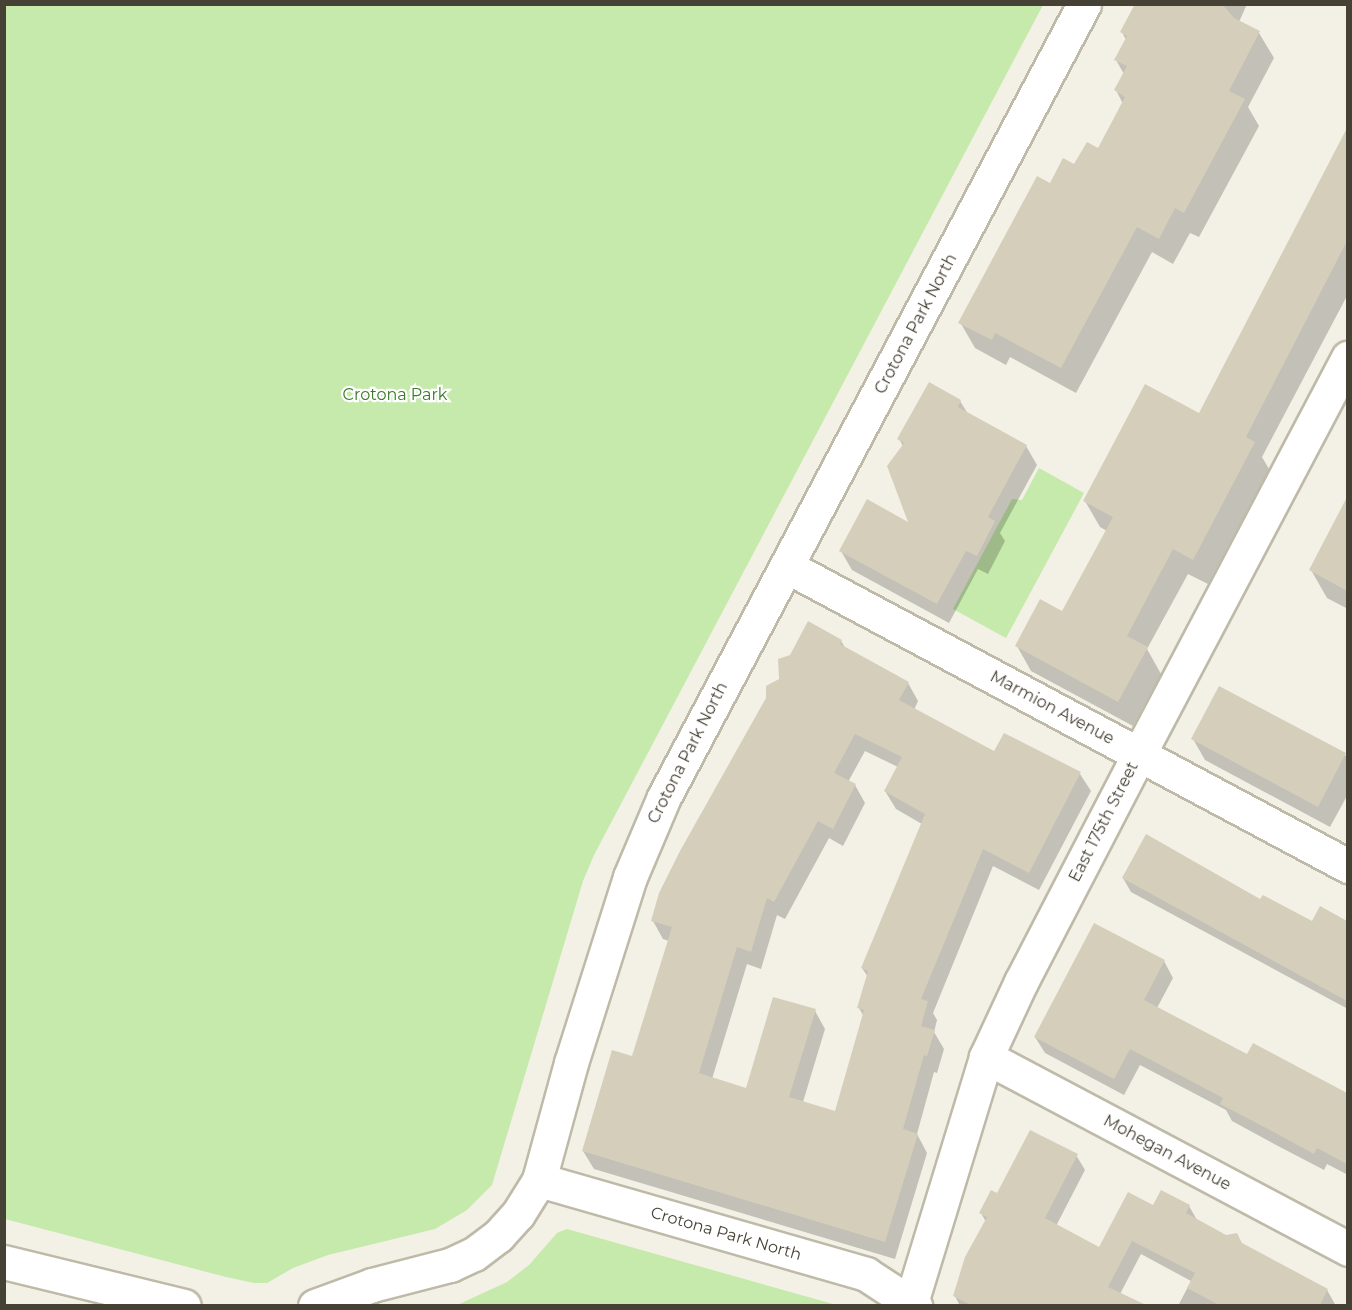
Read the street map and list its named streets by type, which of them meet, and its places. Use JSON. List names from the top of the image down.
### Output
{
  "streets": {
    "street": [
      "Crotona Park North",
      "Marmion Avenue",
      "East 175th Street",
      "Mohegan Avenue"
    ]
  },
  "crossings": [
    ["Crotona Park North", "Marmion Avenue"],
    ["Crotona Park North", "East 175th Street"],
    ["Marmion Avenue", "East 175th Street"],
    ["East 175th Street", "Mohegan Avenue"]
  ],
  "parks": ["Crotona Park"]
}
